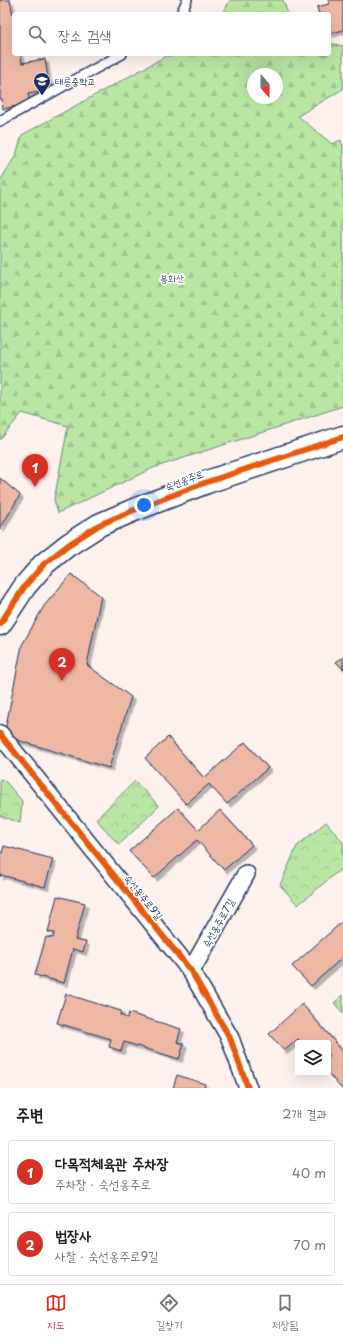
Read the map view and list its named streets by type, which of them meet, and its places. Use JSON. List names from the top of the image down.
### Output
{
  "streets": {
    "street": ["숙선옹주로", "숙선옹주로9길", "숙선옹주로7길"]
  },
  "crossings": [
    ["숙선옹주로9길", "숙선옹주로7길"]
  ],
  "parks": ["봉화산"],
  "places": {
    "school or university": ["태릉중학교"]
  },
  "north": "bottom",
  "page": {
    "search": "장소 검색",
    "pins": ["1", "2"],
    "heading": ["주변", "2개 결과"],
    "list": [
      {
        "mark": "1",
        "name": "다목적체육관 주차장",
        "note": "주차장 · 숙선옹주로",
        "value": "40 m"
      },
      {
        "mark": "2",
        "name": "법장사",
        "note": "사찰 · 숙선옹주로9길",
        "value": "70 m"
      }
    ],
    "nav": ["지도", "길찾기", "저장됨"]
  }
}
